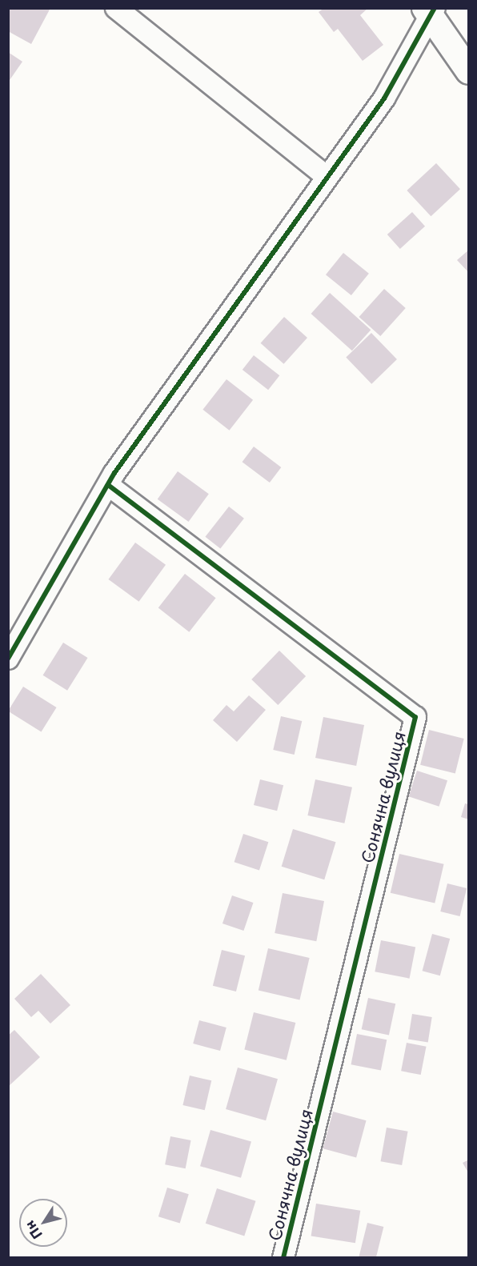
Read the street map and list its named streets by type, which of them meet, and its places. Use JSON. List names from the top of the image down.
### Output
{
  "streets": {
    "street": ["Сонячна вулиця"]
  },
  "north": "bottom left"
}
